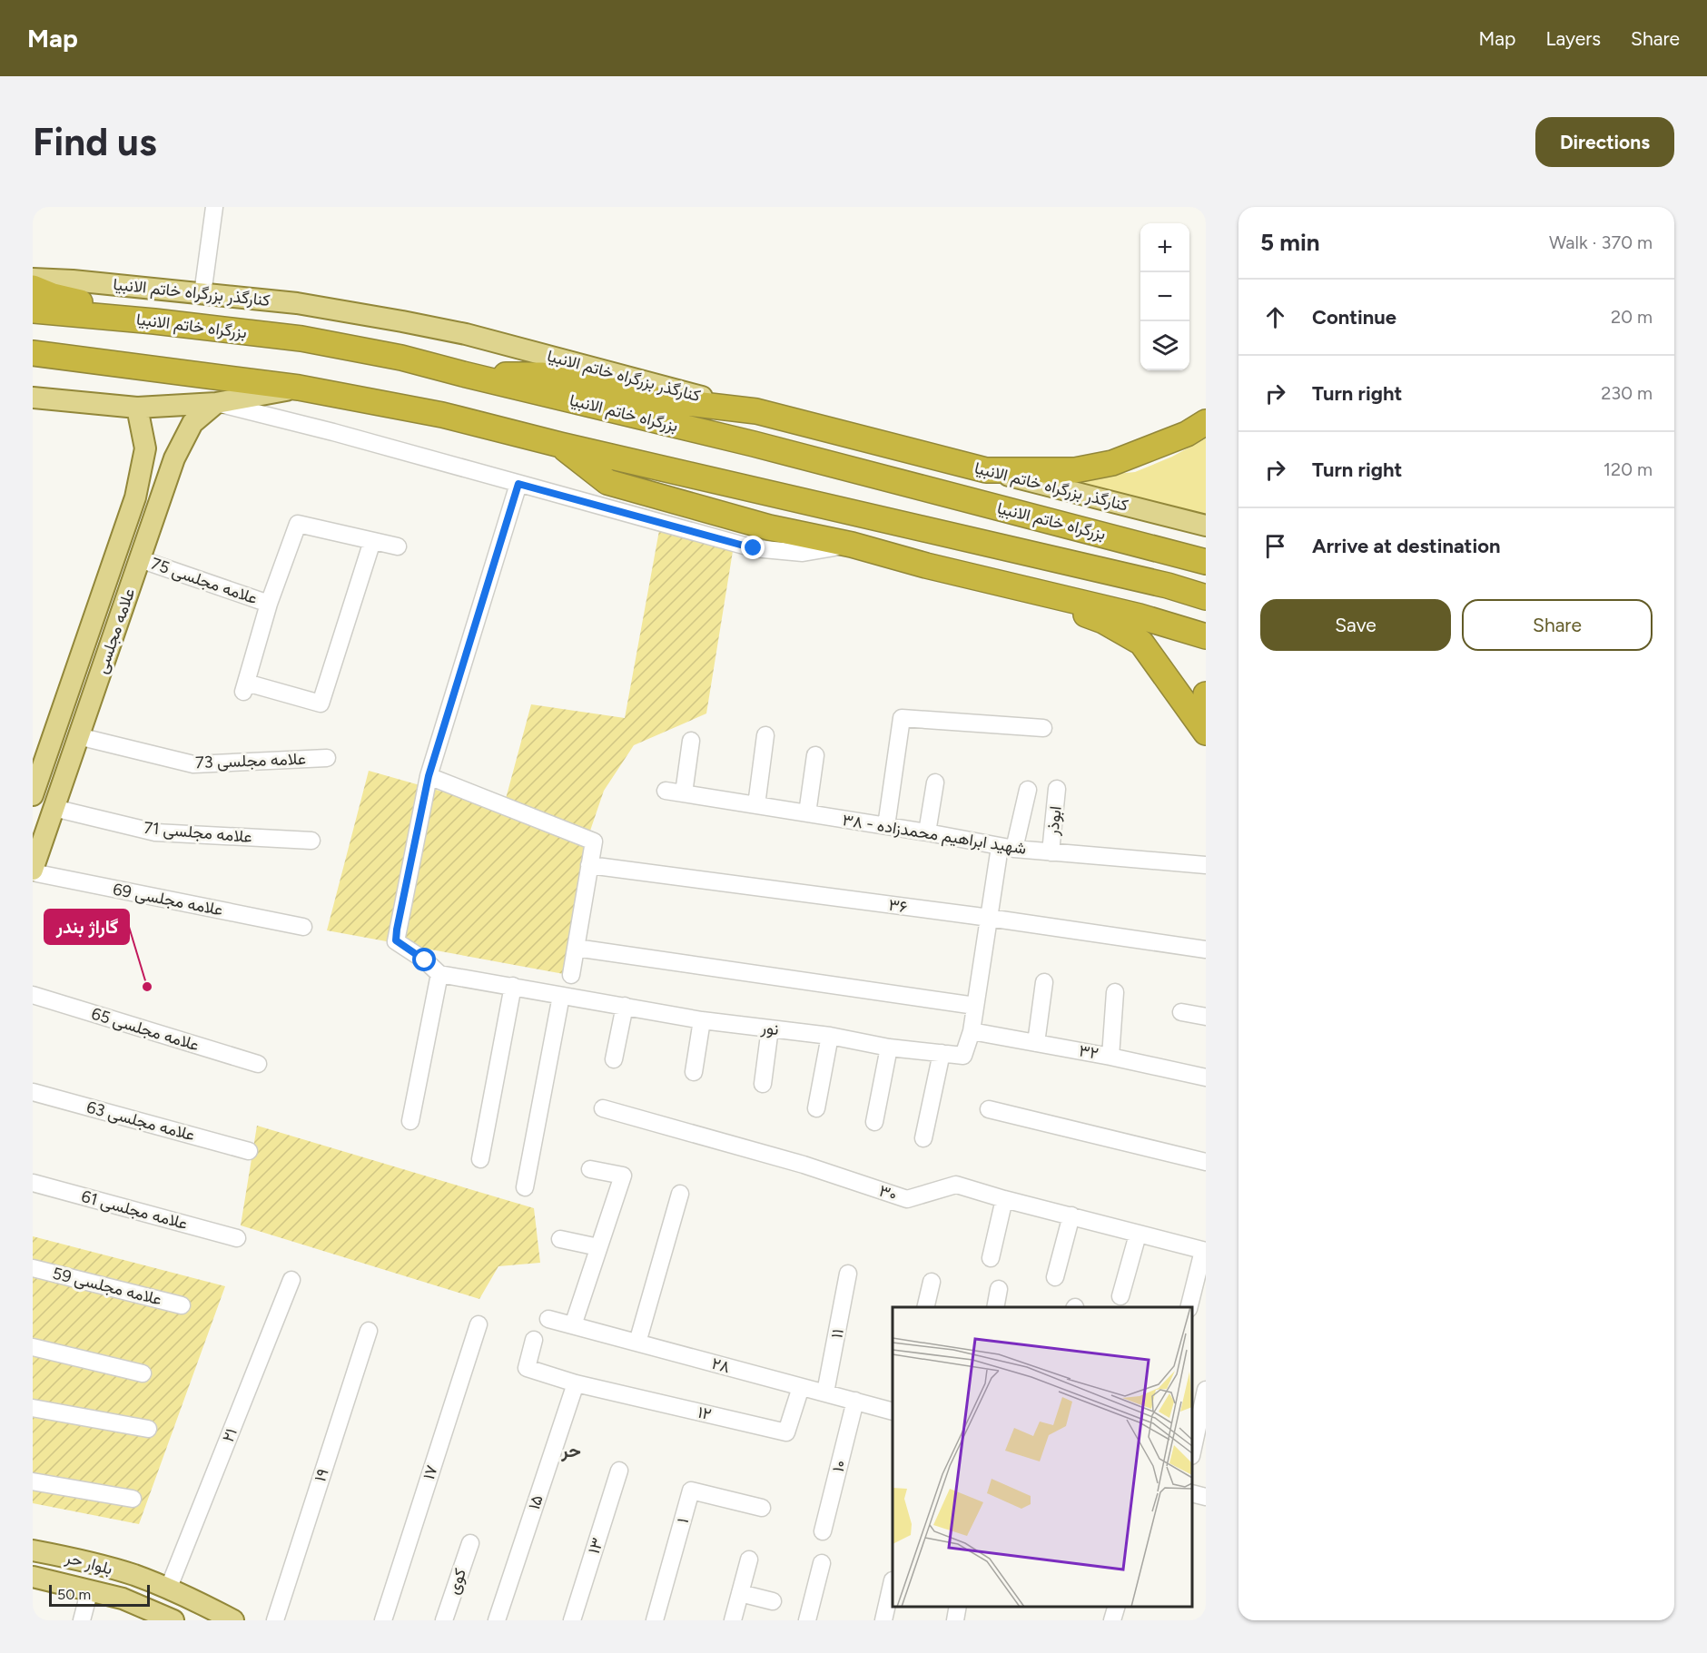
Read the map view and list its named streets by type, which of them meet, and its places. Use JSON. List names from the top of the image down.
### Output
{
  "streets": {
    "highway": ["کنارگذر بزرگراه خاتم الانبیا", "بزرگراه خاتم الانبیا"],
    "main road": ["علامه مجلسی", "بلوار حر"],
    "street": [
      "علامه مجلسی 75",
      "علامه مجلسی 73",
      "ابوذر",
      "علامه مجلسی 71",
      "شهید ابراهیم محمدزاده - ۳۸",
      "علامه مجلسی 69",
      "۳۶",
      "نور",
      "علامه مجلسی 65",
      "۳۲",
      "علامه مجلسی 63",
      "۳۰",
      "علامه مجلسی 61",
      "علامه مجلسی 59",
      "۱۱",
      "۲۸",
      "۱۲",
      "۲۱",
      "۱۰",
      "۱۷",
      "۱۹",
      "۱۵",
      "۱",
      "۱۳",
      "کوی"
    ]
  },
  "crossings": [
    ["علامه مجلسی 75", "علامه مجلسی"],
    ["علامه مجلسی", "علامه مجلسی 73"],
    ["علامه مجلسی", "علامه مجلسی 71"],
    ["علامه مجلسی", "علامه مجلسی 69"],
    ["ابوذر", "شهید ابراهیم محمدزاده - ۳۸"],
    ["شهید ابراهیم محمدزاده - ۳۸", "نور"],
    ["۳۶", "نور"],
    ["نور", "۳۲"],
    ["۱۱", "۲۸"],
    ["۲۸", "۱۲"],
    ["۲۸", "۱۰"],
    ["۱۲", "۱۵"],
    ["۲۱", "بلوار حر"]
  ],
  "districts": ["حر"],
  "places": ["گاراژ بندر"],
  "scale_bar": "50 m",
  "page": {
    "header": "Map",
    "nav": ["Map", "Layers", "Share"],
    "buttons": [
      "Directions",
      ["Save", "Share"]
    ],
    "title": "Find us",
    "heading": ["5 min", "Walk · 370 m"],
    "map_buttons": ["+", "−"],
    "list": [
      ["Continue", "20 m"],
      ["Turn right", "230 m"],
      ["Turn right", "120 m"],
      "Arrive at destination"
    ],
    "scale": "50 m"
  }
}
